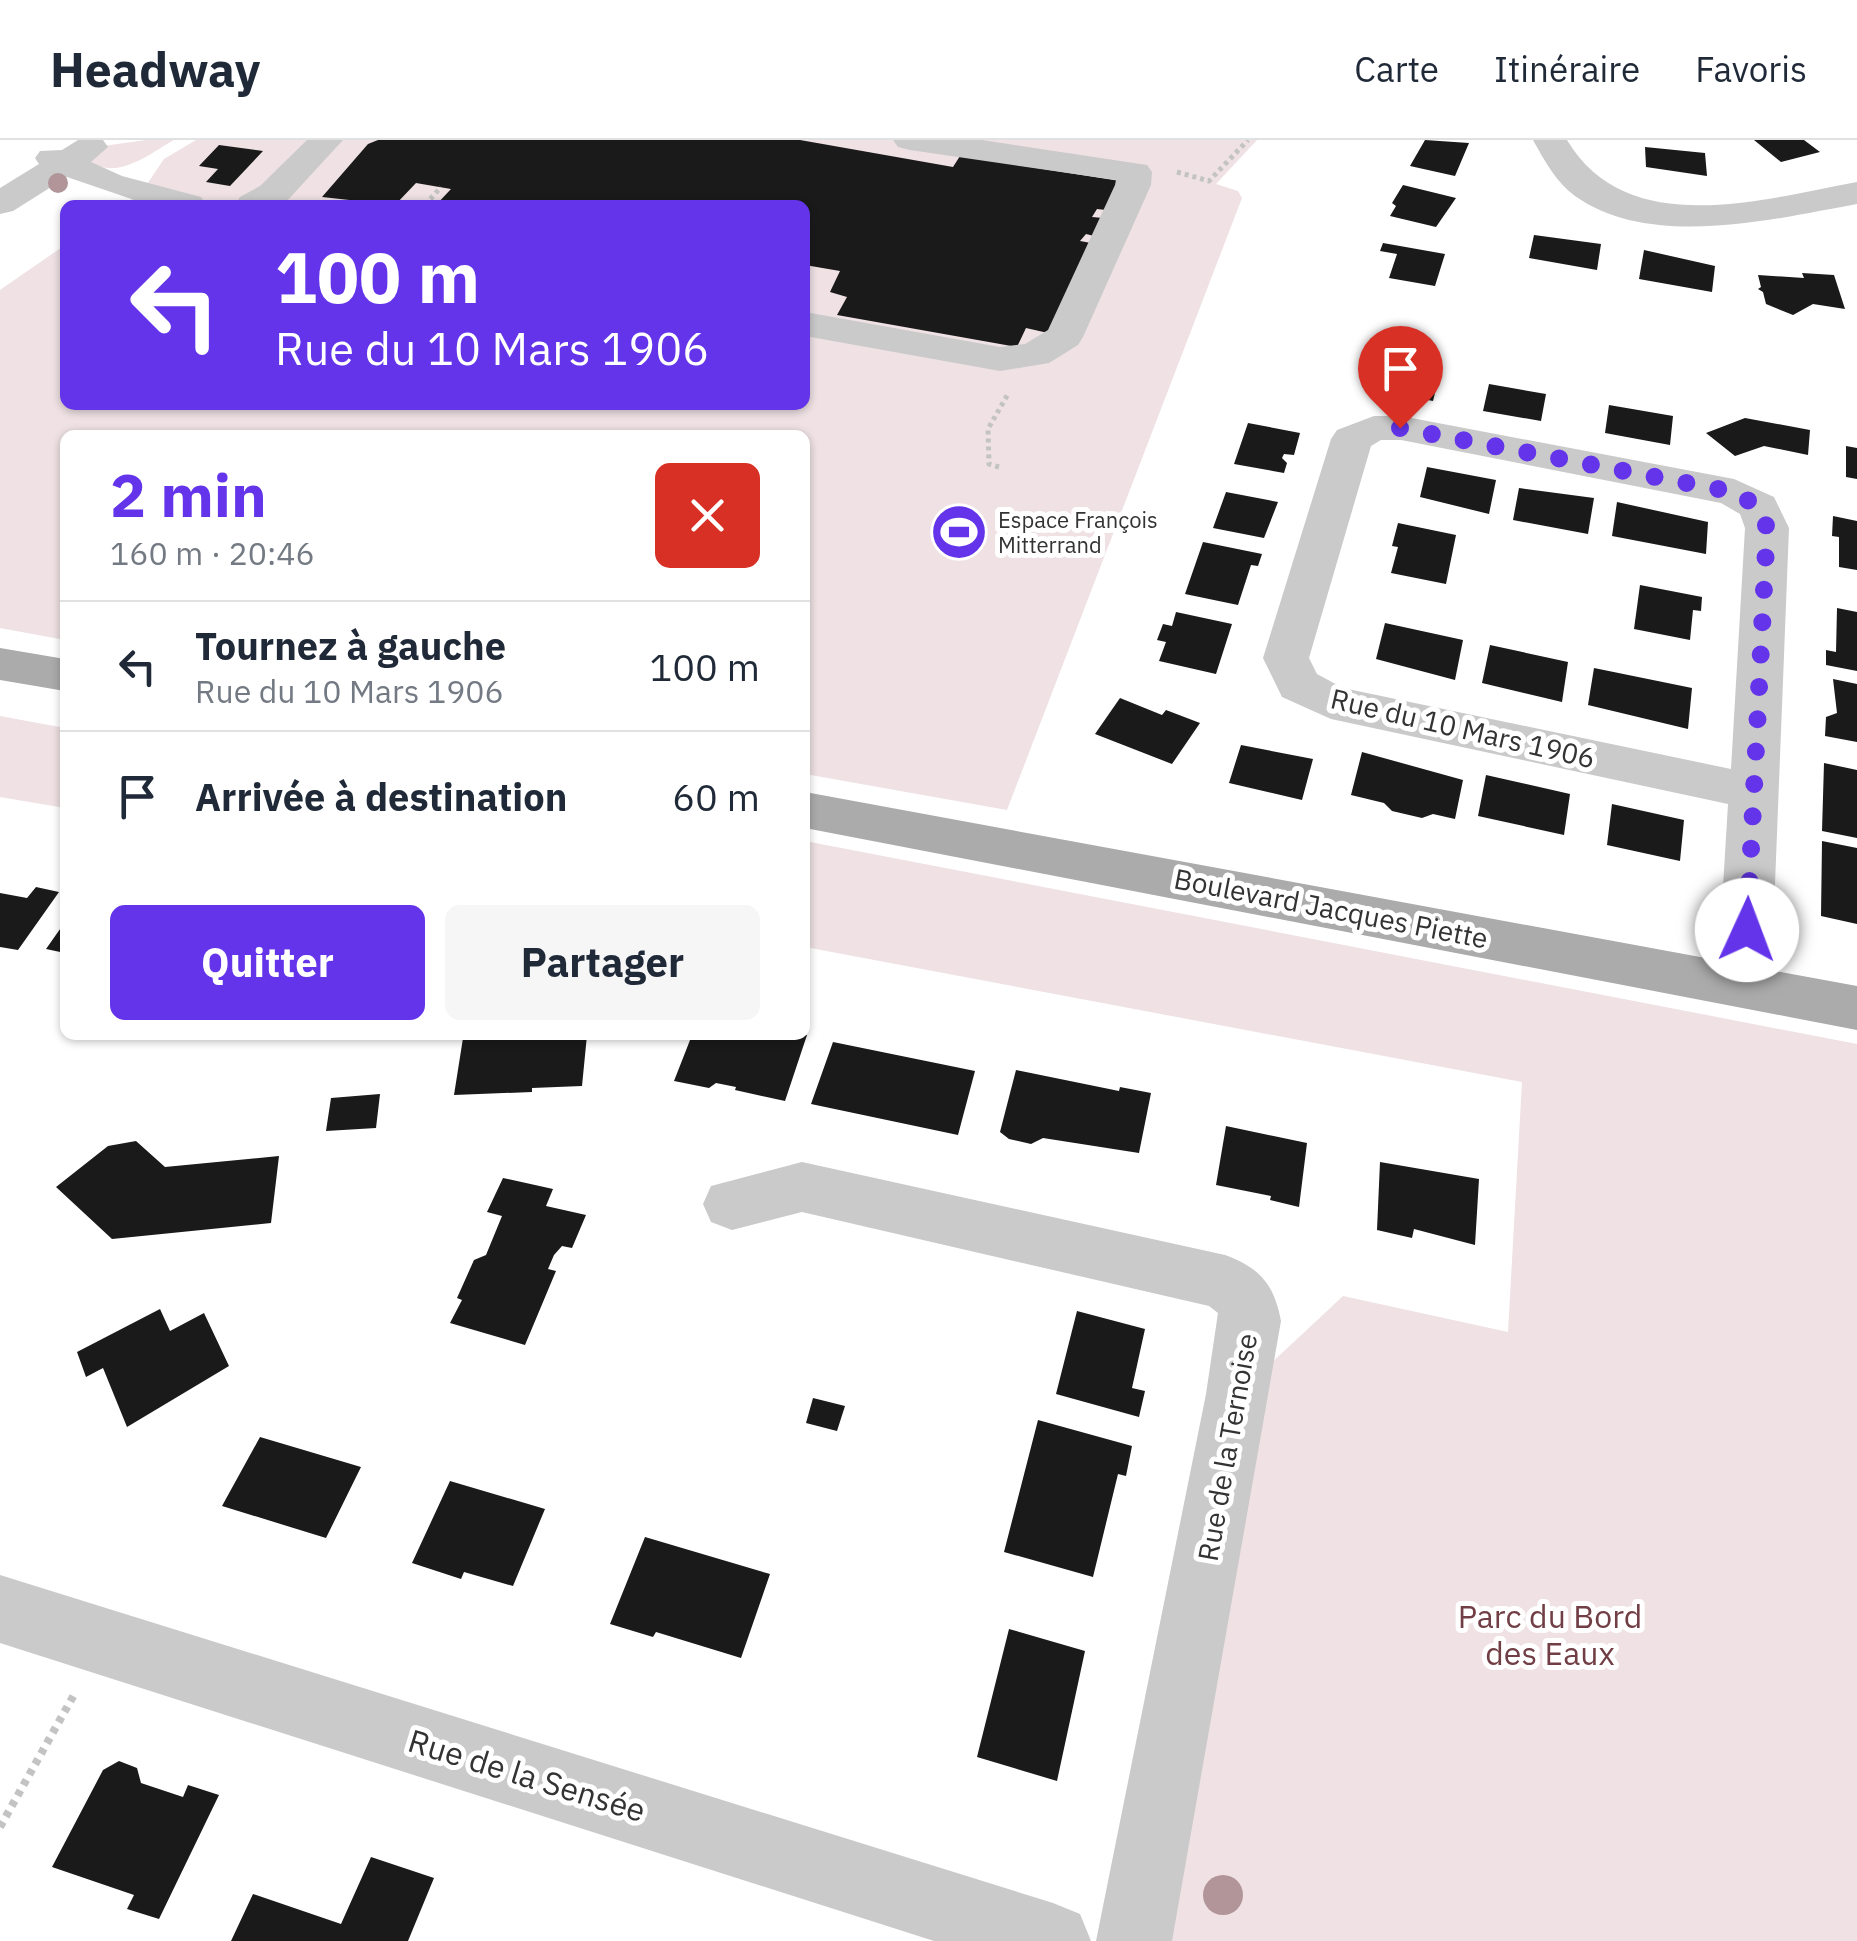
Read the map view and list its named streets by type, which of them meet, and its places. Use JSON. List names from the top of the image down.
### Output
{
  "streets": {
    "main road": ["Boulevard Jacques Piette"],
    "street": ["Rue du 10 Mars 1906", "Rue de la Ternoise", "Rue de la Sensée"]
  },
  "crossings": [
    ["Rue du 10 Mars 1906", "Boulevard Jacques Piette"]
  ],
  "parks": ["Parc du Bord des Eaux"],
  "places": {
    "sports": ["Espace François Mitterrand"]
  },
  "page": {
    "header": "Headway",
    "nav": ["Carte", "Itinéraire", "Favoris"],
    "turn": ["100 m", "Rue du 10 Mars 1906"],
    "heading": ["2 min", "160 m · 20:46"],
    "list": [
      {
        "name": "Tournez à gauche",
        "note": "Rue du 10 Mars 1906",
        "value": "100 m"
      },
      {
        "name": "Arrivée à destination",
        "value": "60 m"
      }
    ],
    "buttons": ["Quitter", "Partager"]
  }
}
